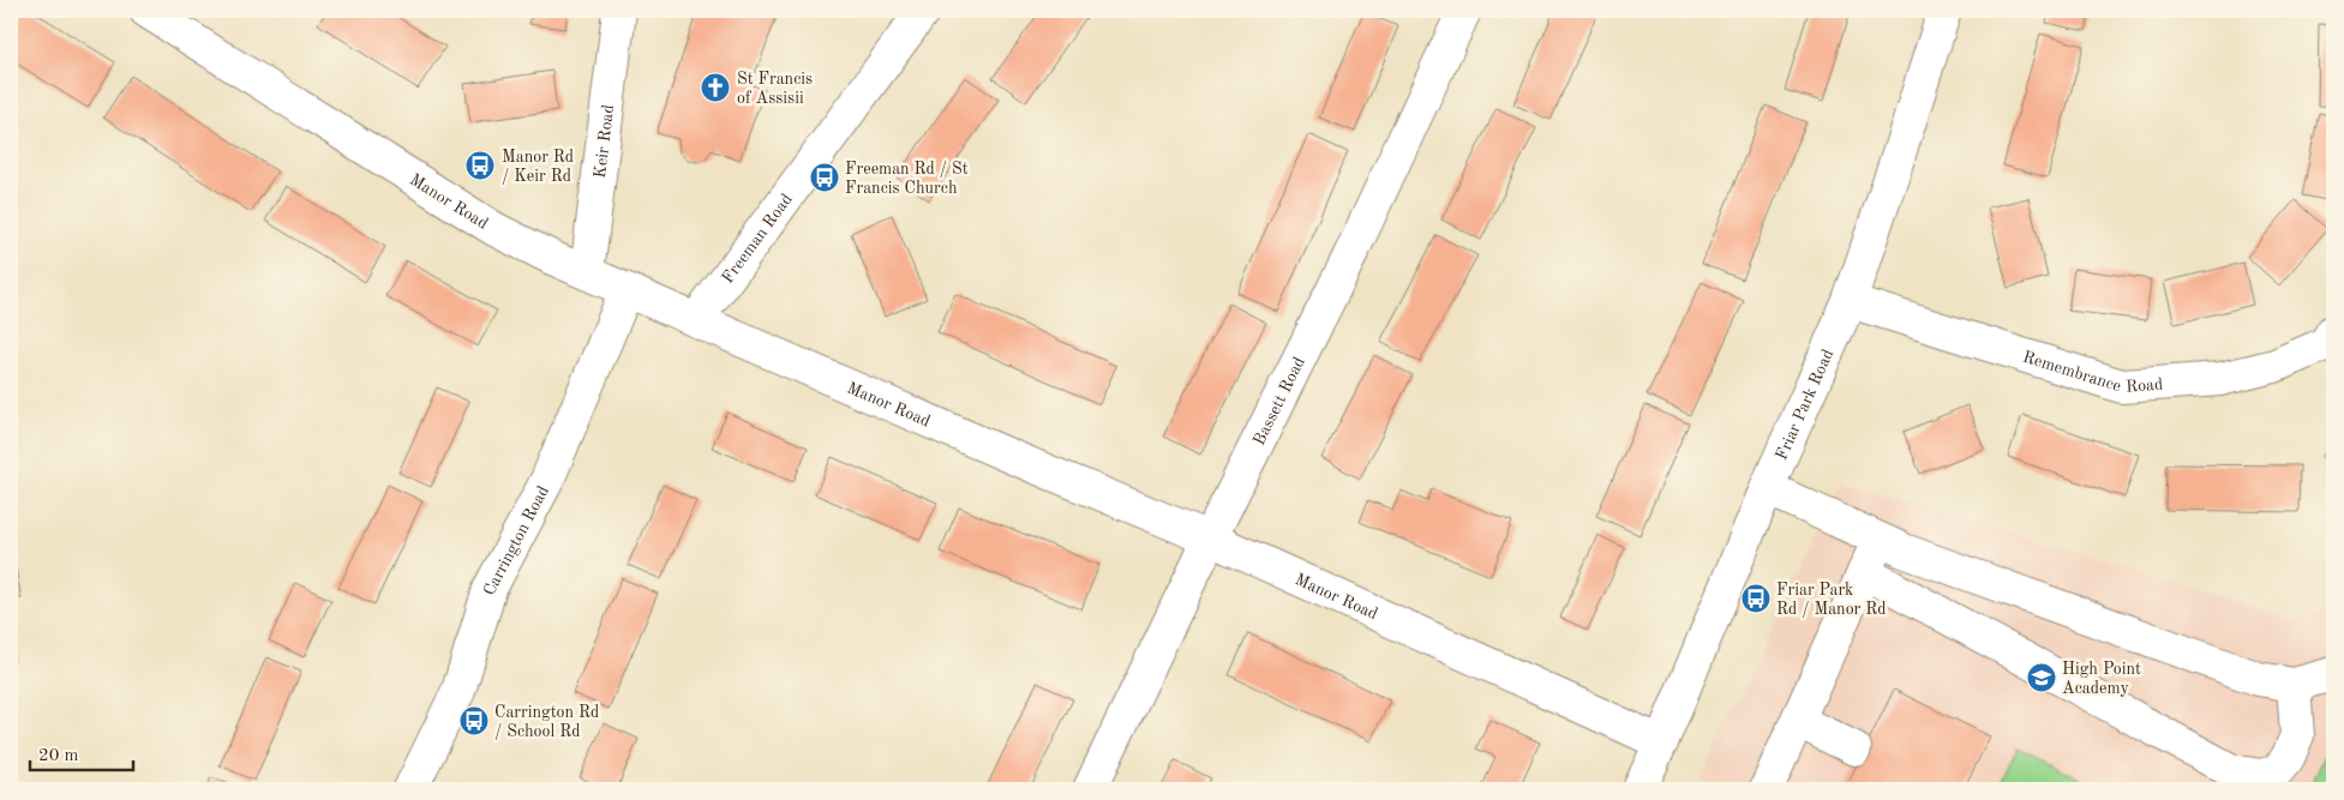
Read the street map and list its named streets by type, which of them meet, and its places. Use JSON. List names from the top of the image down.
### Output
{
  "streets": {
    "street": [
      "Keir Road",
      "Manor Road",
      "Freeman Road",
      "Remembrance Road",
      "Bassett Road",
      "Friar Park Road",
      "Carrington Road"
    ]
  },
  "crossings": [
    ["Keir Road", "Manor Road"],
    ["Manor Road", "Freeman Road"],
    ["Manor Road", "Bassett Road"],
    ["Manor Road", "Friar Park Road"],
    ["Manor Road", "Carrington Road"],
    ["Remembrance Road", "Friar Park Road"]
  ],
  "places": {
    "church": ["St Francis of Assisii"],
    "bus stop": [
      "Manor Rd / Keir Rd",
      "Freeman Rd / St Francis Church",
      "Friar Park Rd / Manor Rd",
      "Carrington Rd / School Rd"
    ],
    "school or university": ["High Point Academy"]
  },
  "scale_bar": "20 m"
}
